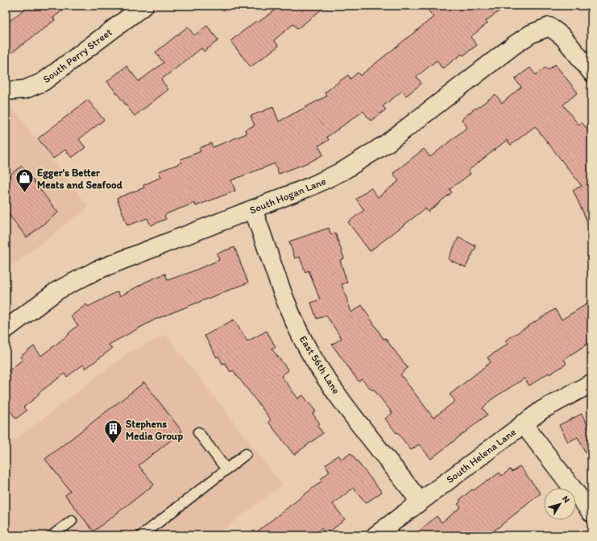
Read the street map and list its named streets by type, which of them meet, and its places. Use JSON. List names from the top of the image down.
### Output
{
  "streets": {
    "street": [
      "South Perry Street",
      "South Hogan Lane",
      "East 56th Lane",
      "South Helena Lane"
    ]
  },
  "crossings": [
    ["South Hogan Lane", "East 56th Lane"],
    ["East 56th Lane", "South Helena Lane"]
  ],
  "places": {
    "shop": ["Egger's Better Meats and Seafood"],
    "building": ["Stephens Media Group"]
  },
  "north": "top right"
}
